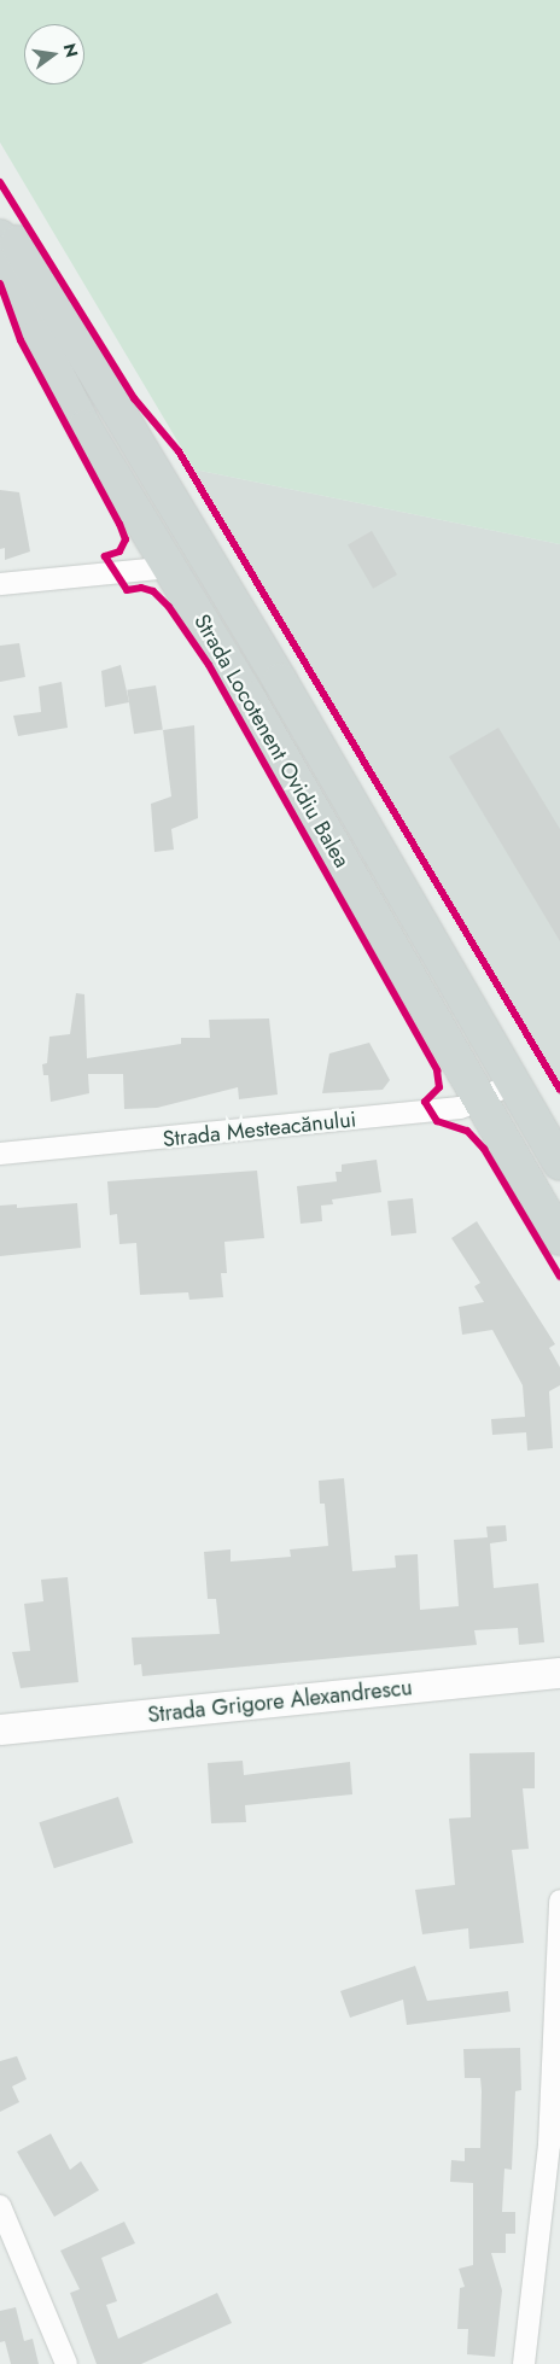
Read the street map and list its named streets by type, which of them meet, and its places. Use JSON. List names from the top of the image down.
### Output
{
  "streets": {
    "main road": ["Strada Locotenent Ovidiu Balea"],
    "street": ["Strada Mesteacănului", "Strada Grigore Alexandrescu"]
  },
  "crossings": [
    ["Strada Locotenent Ovidiu Balea", "Strada Mesteacănului"]
  ],
  "north": "right"
}
